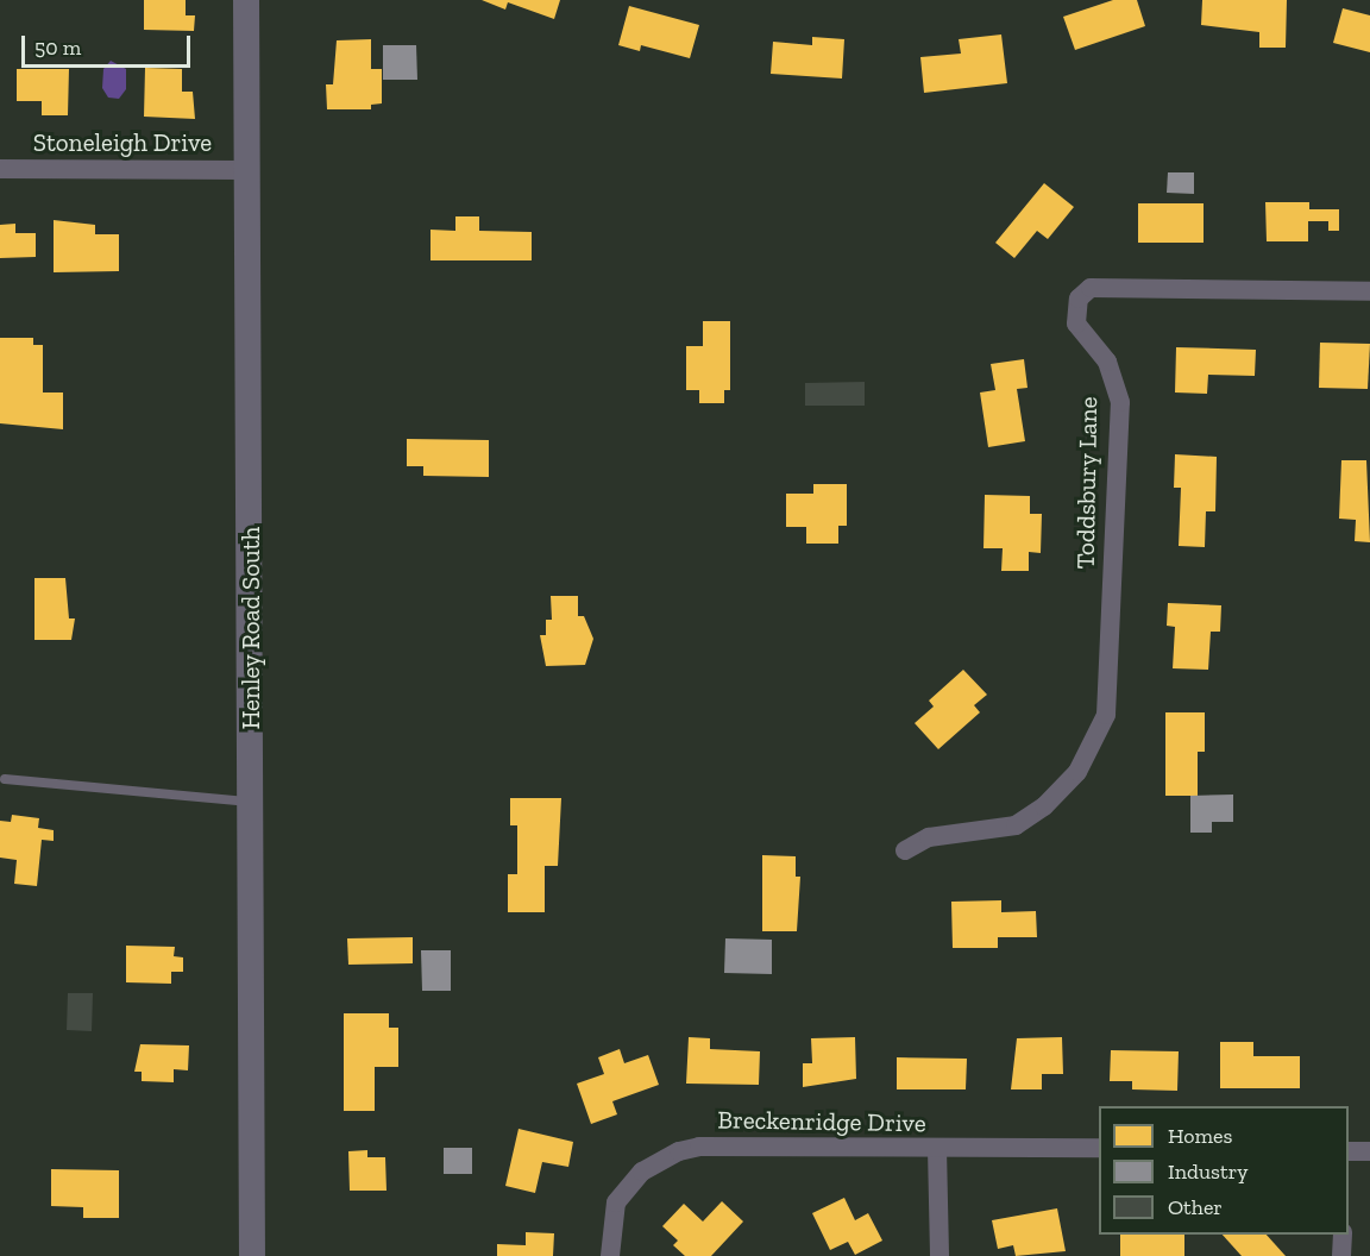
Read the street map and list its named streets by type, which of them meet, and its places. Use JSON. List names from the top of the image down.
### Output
{
  "streets": {
    "street": [
      "Stoneleigh Drive",
      "Toddsbury Lane",
      "Henley Road South",
      "Breckenridge Drive"
    ]
  },
  "crossings": [
    ["Stoneleigh Drive", "Henley Road South"]
  ],
  "legend": ["Homes", "Industry", "Other"],
  "scale_bar": "50 m"
}
